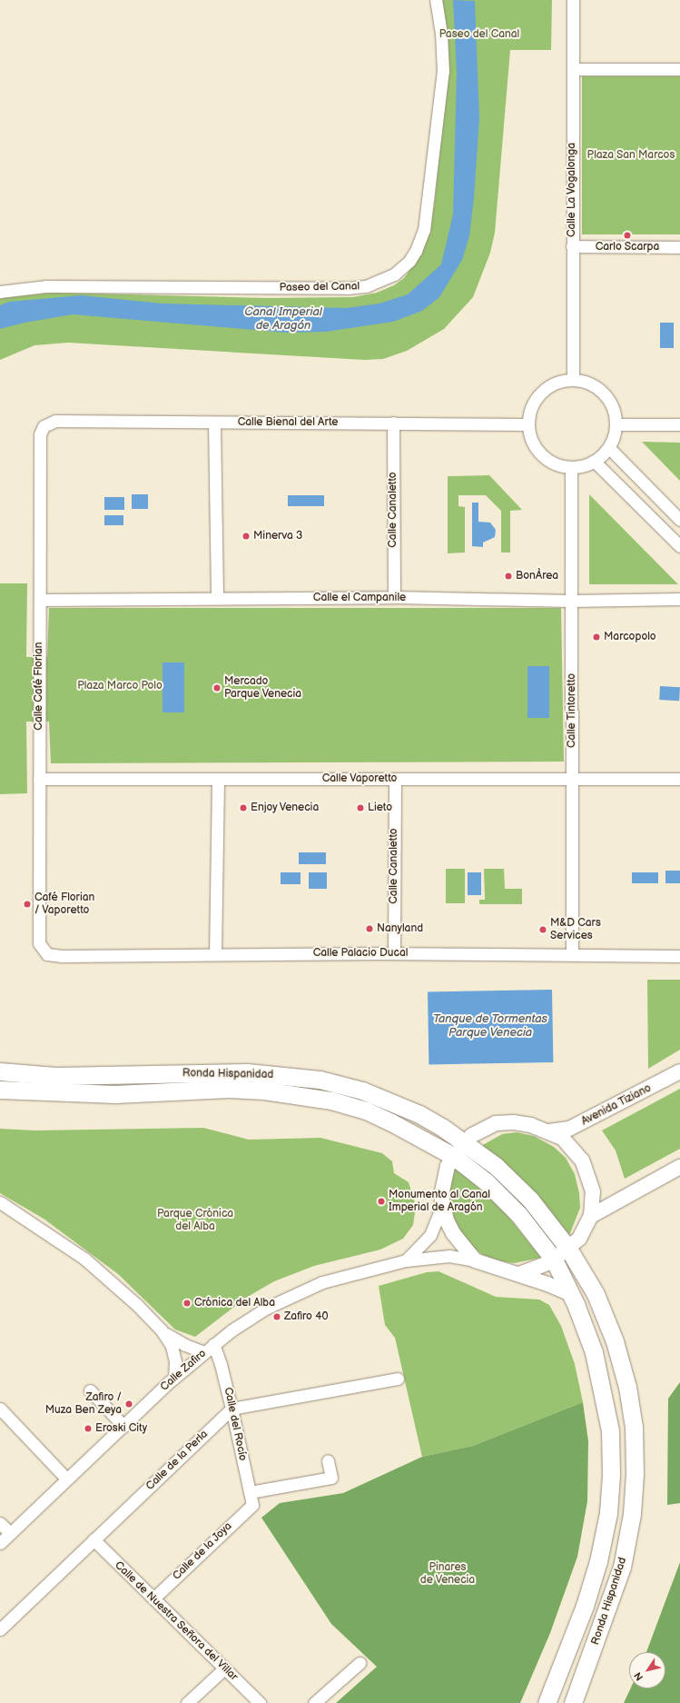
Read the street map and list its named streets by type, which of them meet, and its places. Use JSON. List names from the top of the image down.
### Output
{
  "streets": {
    "highway": ["Ronda Hispanidad"],
    "main road": ["Avenida Tiziano"],
    "street": [
      "Calle La Vogalonga",
      "Paseo del Canal",
      "Calle Bienal del Arte",
      "Calle Canaletto",
      "Calle el Campanile",
      "Calle Café Florian",
      "Calle Tintoretto",
      "Calle Vaporetto",
      "Calle Palacio Ducal",
      "Calle Zafiro",
      "Calle del Rocío",
      "Calle de la Perla",
      "Calle de la Joya",
      "Calle de Nuestra Señora del Villar"
    ]
  },
  "crossings": [
    ["Calle La Vogalonga", "Calle Bienal del Arte"],
    ["Calle La Vogalonga", "Calle Tintoretto"],
    ["Calle Bienal del Arte", "Calle Canaletto"],
    ["Calle Bienal del Arte", "Calle Café Florian"],
    ["Calle Bienal del Arte", "Calle Tintoretto"],
    ["Calle Canaletto", "Calle el Campanile"],
    ["Calle Canaletto", "Calle Vaporetto"],
    ["Calle Canaletto", "Calle Palacio Ducal"],
    ["Calle el Campanile", "Calle Café Florian"],
    ["Calle el Campanile", "Calle Tintoretto"],
    ["Calle Café Florian", "Calle Vaporetto"],
    ["Calle Café Florian", "Calle Palacio Ducal"],
    ["Calle Tintoretto", "Calle Vaporetto"],
    ["Calle Tintoretto", "Calle Palacio Ducal"],
    ["Calle Zafiro", "Calle del Rocío"],
    ["Calle del Rocío", "Calle de la Perla"],
    ["Calle del Rocío", "Calle de la Joya"],
    ["Calle de la Perla", "Calle de Nuestra Señora del Villar"],
    ["Calle de la Joya", "Calle de Nuestra Señora del Villar"]
  ],
  "water": ["Canal Imperial de Aragón", "Tanque de Tormentas Parque Venecia"],
  "parks": [
    "Paseo del Canal",
    "Plaza San Marcos",
    "Plaza Marco Polo",
    "Parque Crónica del Alba",
    "Pinares de Venecia"
  ],
  "places": [
    "Carlo Scarpa",
    "Minerva 3",
    "BonÀrea",
    "Marcopolo",
    "Mercado Parque Venecia",
    "Enjoy Venecia",
    "Lieto",
    "Café Florian / Vaporetto",
    "Nanyland",
    "M&D Cars Services",
    "Monumento al Canal Imperial de Aragón",
    "Crónica del Alba",
    "Zafiro 40",
    "Zafiro / Muza Ben Zeya",
    "Eroski City"
  ],
  "north": "bottom left"
}
